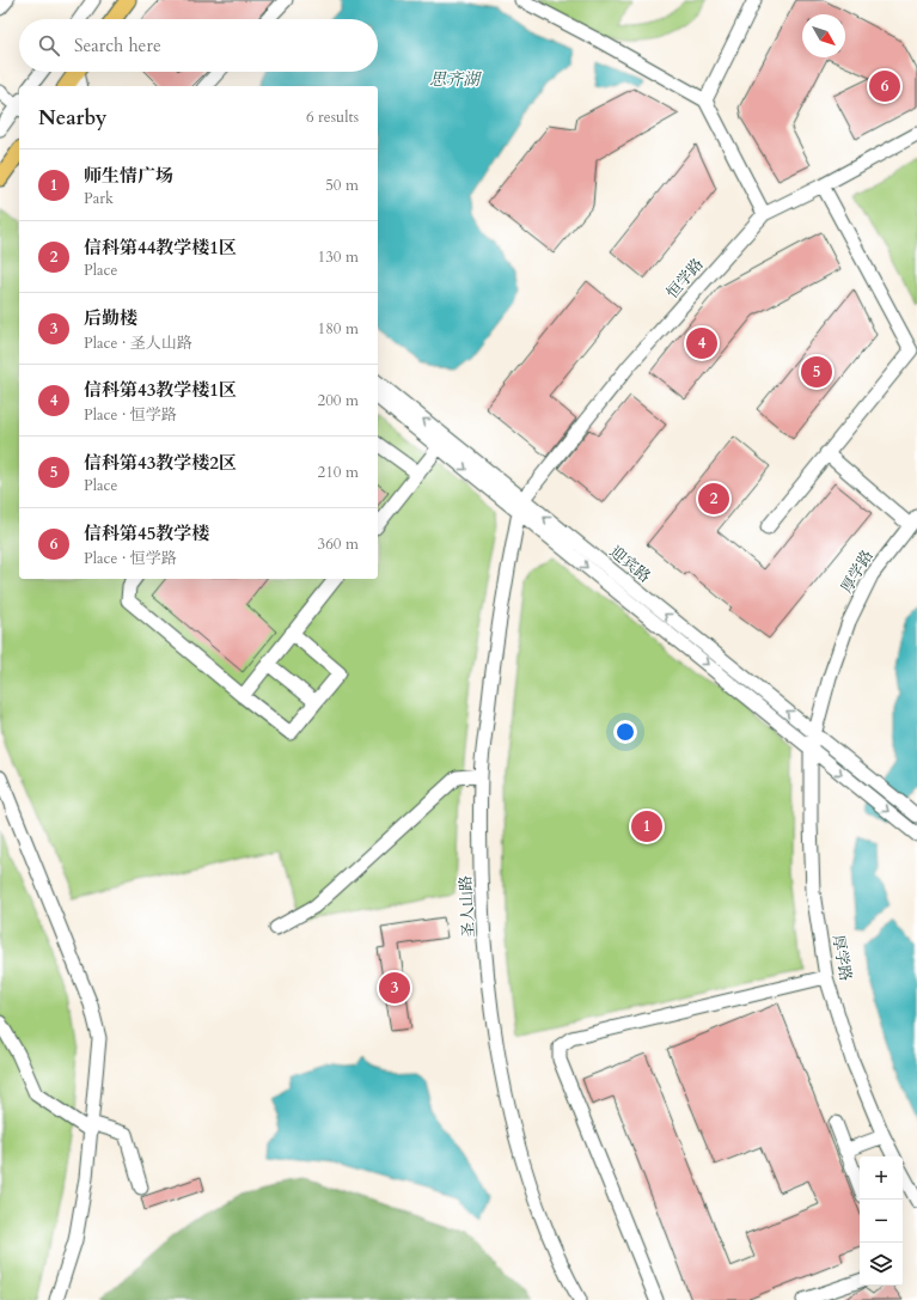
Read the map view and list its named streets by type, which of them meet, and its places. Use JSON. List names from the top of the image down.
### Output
{
  "streets": {
    "street": [
      "恒学路",
      "迎宾路",
      "厚学路",
      "圣人山路"
    ]
  },
  "crossings": [
    ["恒学路", "迎宾路"],
    ["恒学路", "圣人山路"],
    ["迎宾路", "厚学路"],
    ["迎宾路", "圣人山路"]
  ],
  "water": ["思齐湖"],
  "north": "bottom right",
  "page": {
    "search": "Search here",
    "pins": [
      "6",
      "4",
      "5",
      "2",
      "1",
      "3"
    ],
    "heading": ["Nearby", "6 results"],
    "list": [
      {
        "mark": "1",
        "name": "师生情广场",
        "note": "Park",
        "value": "50 m"
      },
      {
        "mark": "2",
        "name": "信科第44教学楼1区",
        "note": "Place",
        "value": "130 m"
      },
      {
        "mark": "3",
        "name": "后勤楼",
        "note": "Place · 圣人山路",
        "value": "180 m"
      },
      {
        "mark": "4",
        "name": "信科第43教学楼1区",
        "note": "Place · 恒学路",
        "value": "200 m"
      },
      {
        "mark": "5",
        "name": "信科第43教学楼2区",
        "note": "Place",
        "value": "210 m"
      },
      {
        "mark": "6",
        "name": "信科第45教学楼",
        "note": "Place · 恒学路",
        "value": "360 m"
      }
    ],
    "map_buttons": ["+", "−"]
  }
}
